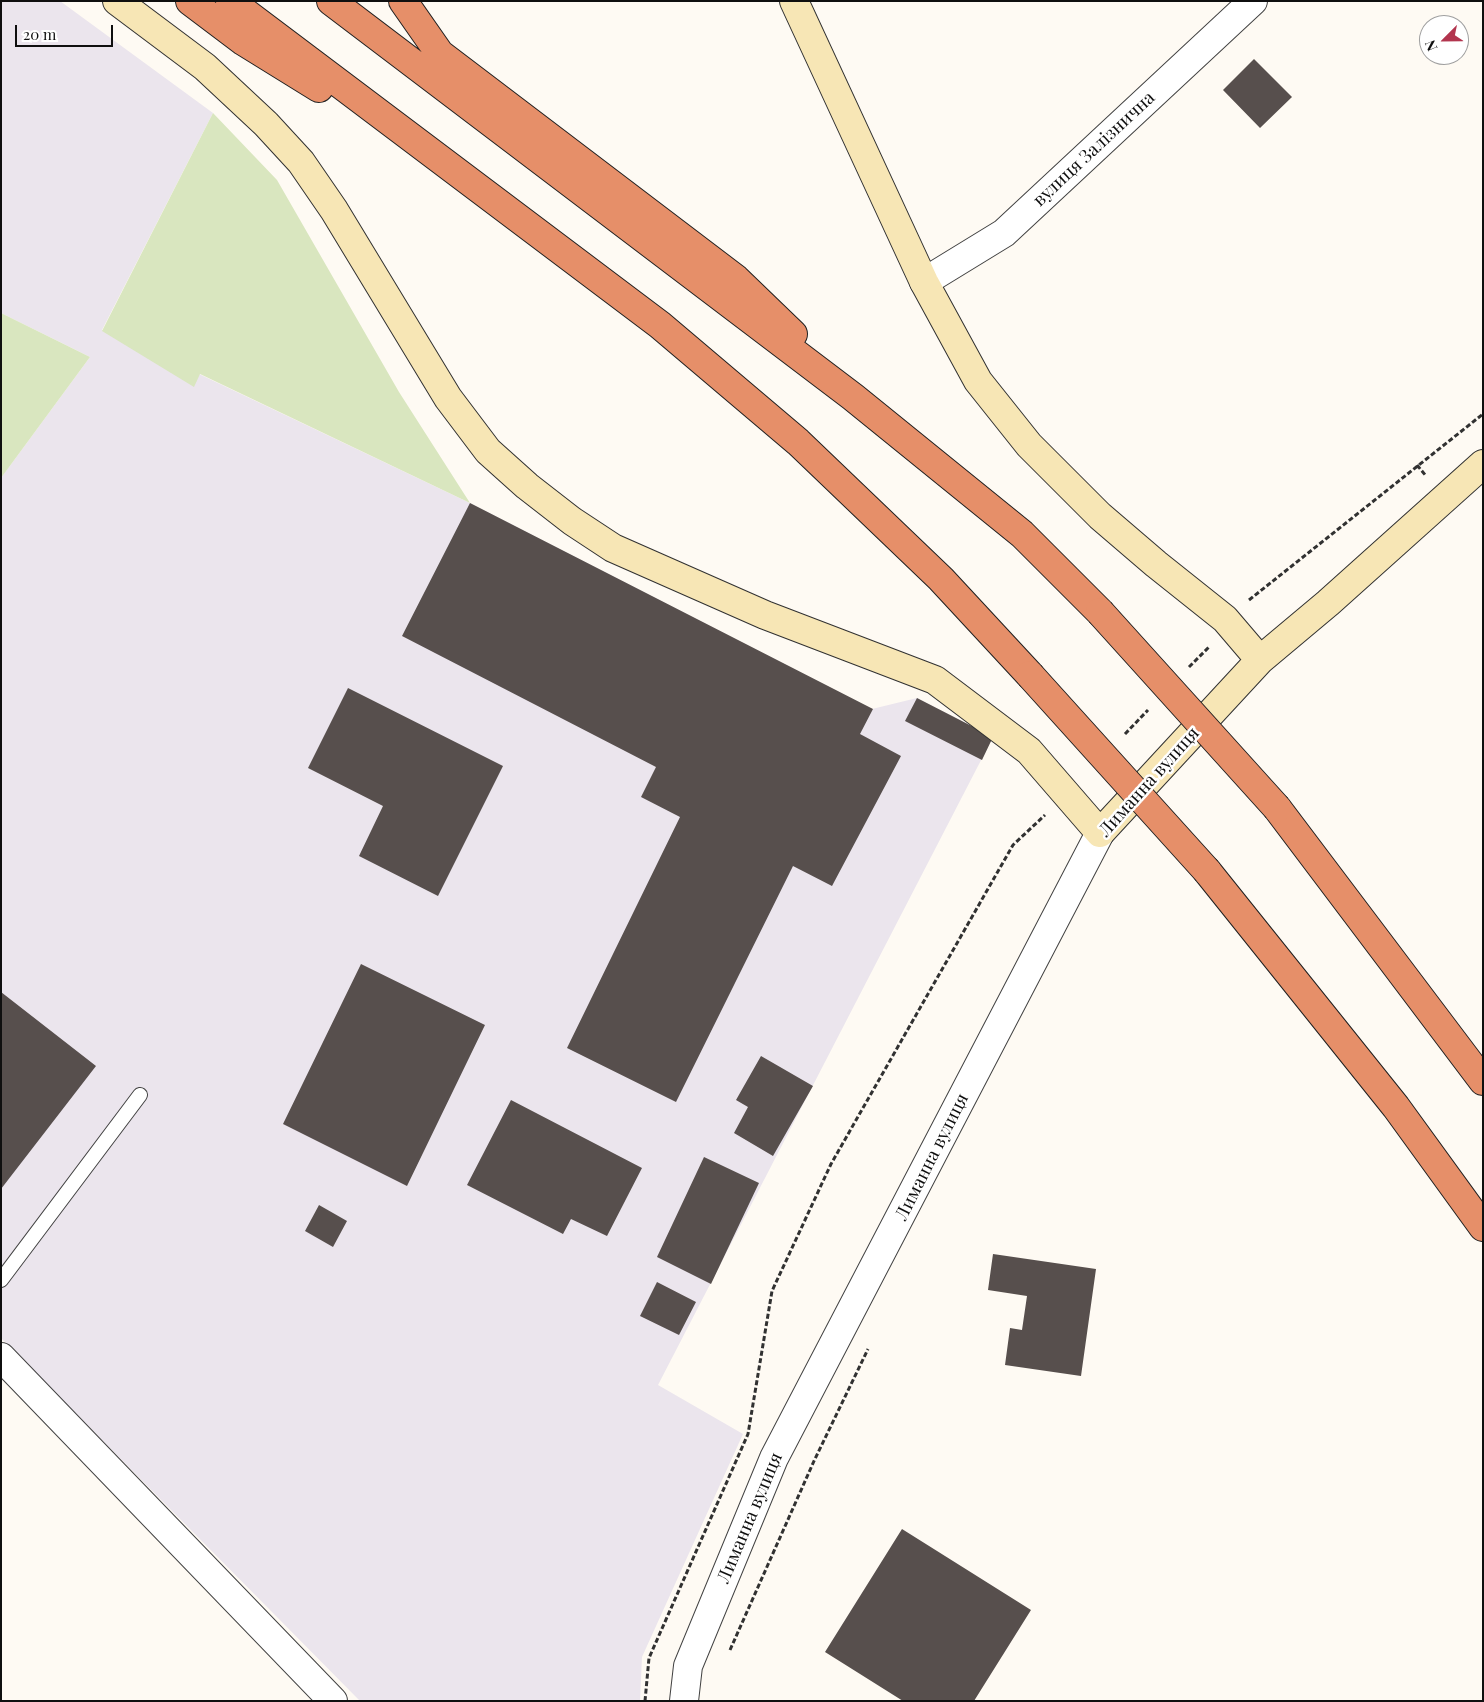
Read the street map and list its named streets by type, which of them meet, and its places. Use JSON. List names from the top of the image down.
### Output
{
  "streets": {
    "main road": ["Лиманна вулиця"],
    "street": ["вулиця Залізнична"]
  },
  "scale_bar": "20 m",
  "north": "bottom left"
}
